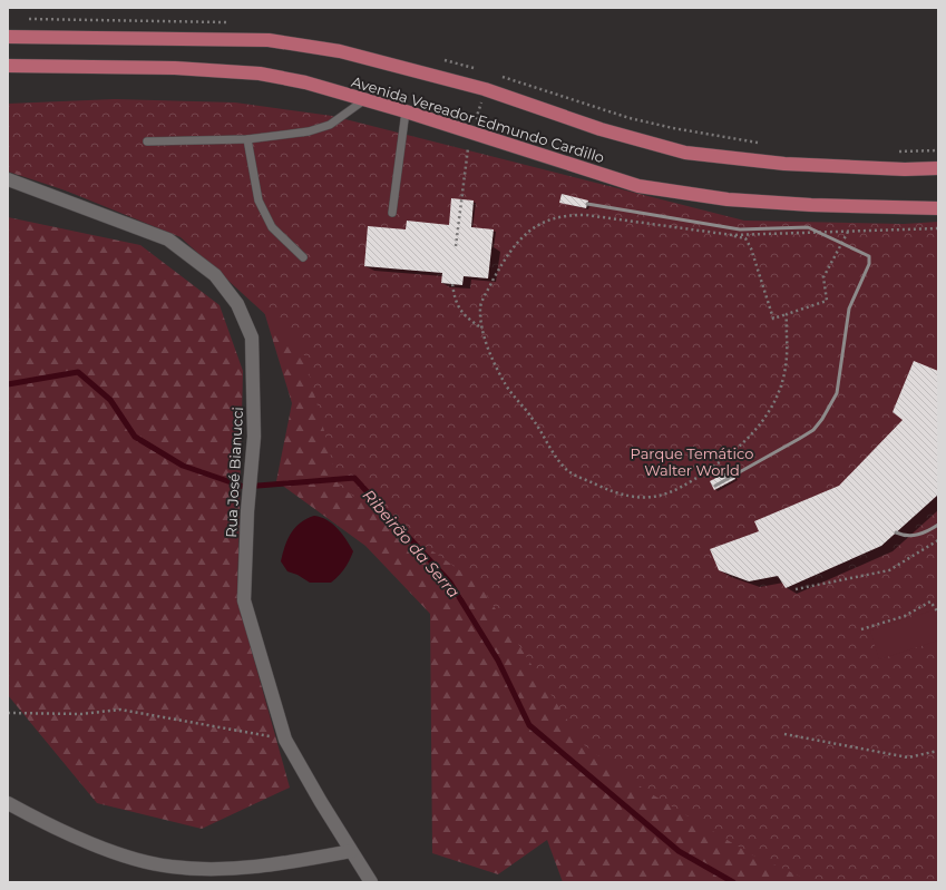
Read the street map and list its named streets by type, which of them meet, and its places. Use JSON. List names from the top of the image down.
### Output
{
  "streets": {
    "main road": ["Avenida Vereador Edmundo Cardillo"],
    "street": ["Rua José Bianucci"]
  },
  "water": ["Ribeirão da Serra"],
  "parks": ["Parque Temático Walter World"]
}
